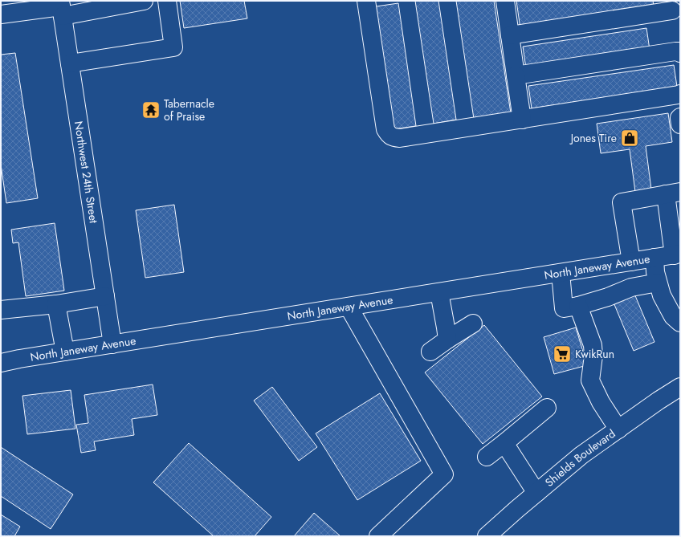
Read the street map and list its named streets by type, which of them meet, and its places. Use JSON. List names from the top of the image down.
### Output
{
  "streets": {
    "main road": ["Northwest 24th Street", "North Janeway Avenue", "Shields Boulevard"]
  },
  "crossings": [
    ["Northwest 24th Street", "North Janeway Avenue"]
  ],
  "places": {
    "temple": ["Tabernacle of Praise"],
    "shop": ["Jones Tire"],
    "supermarket": ["KwikRun"]
  }
}
